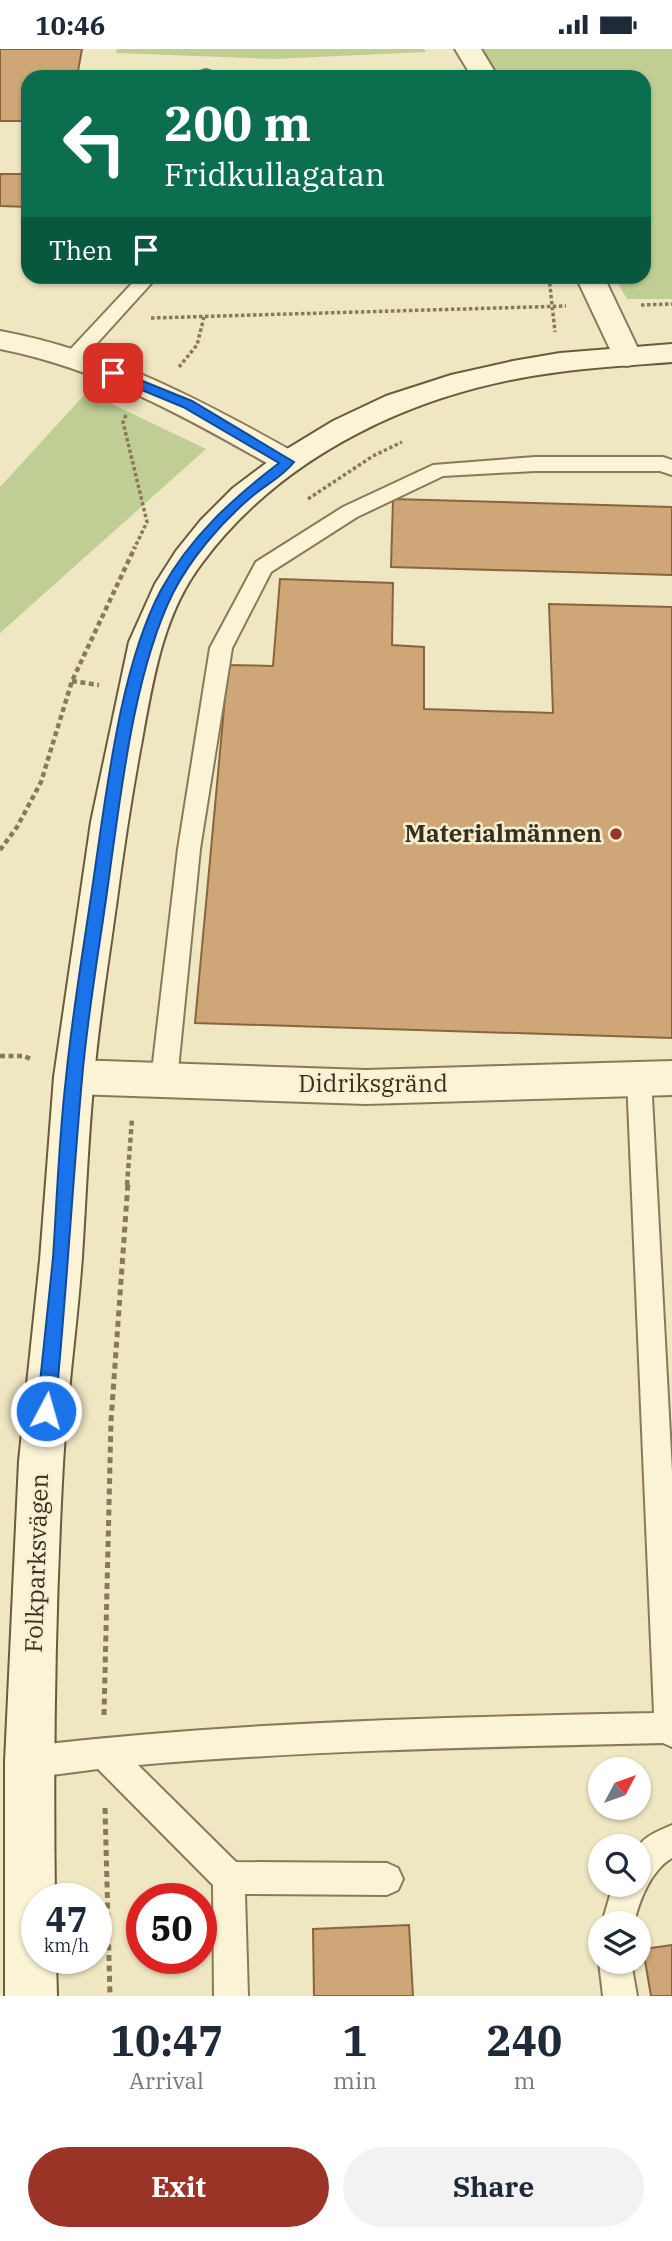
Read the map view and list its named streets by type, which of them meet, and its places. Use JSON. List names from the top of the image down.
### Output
{
  "streets": {
    "main road": ["Didriksgränd", "Folkparksvägen"]
  },
  "crossings": [
    ["Didriksgränd", "Folkparksvägen"]
  ],
  "places": ["Materialmännen"],
  "north": "top right",
  "page": {
    "status": "10:46",
    "turn": ["200 m", "Fridkullagatan"],
    "then": "Then",
    "speed": "47 km/h",
    "limit": "50",
    "eta": [
      "10:47",
      "Arrival",
      "1",
      "min",
      "240",
      "m"
    ],
    "buttons": ["Exit", "Share"]
  }
}
